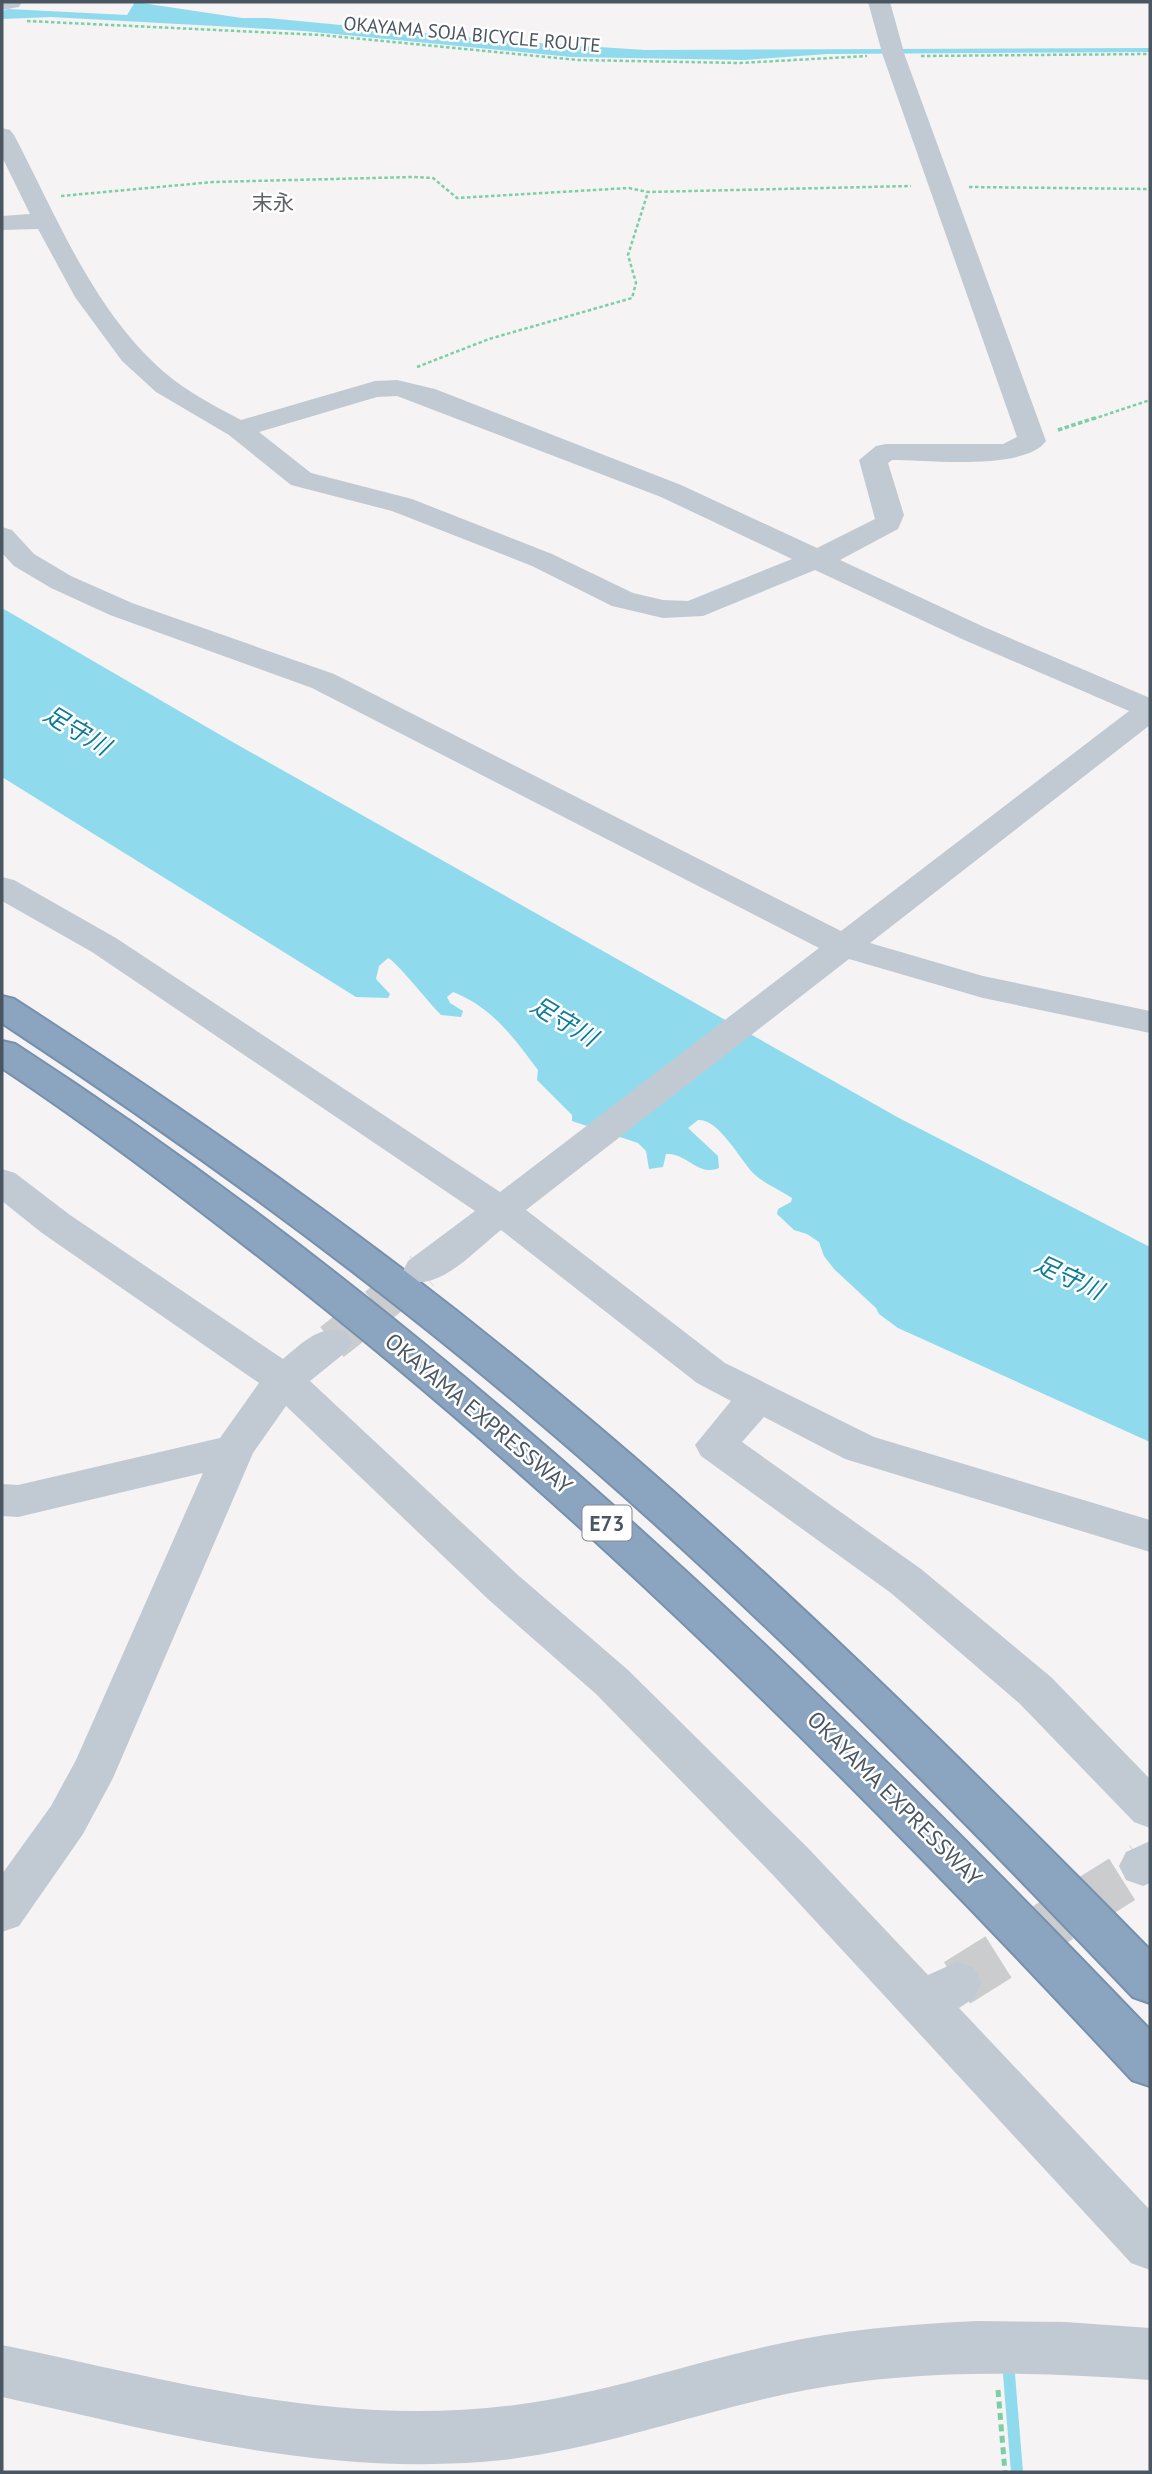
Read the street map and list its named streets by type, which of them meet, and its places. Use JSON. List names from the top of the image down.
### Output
{
  "streets": {
    "highway": ["OKAYAMA EXPRESSWAY", "E73"],
    "path": ["OKAYAMA SOJA BICYCLE ROUTE"]
  },
  "districts": ["末永"],
  "water": ["足守川"]
}
